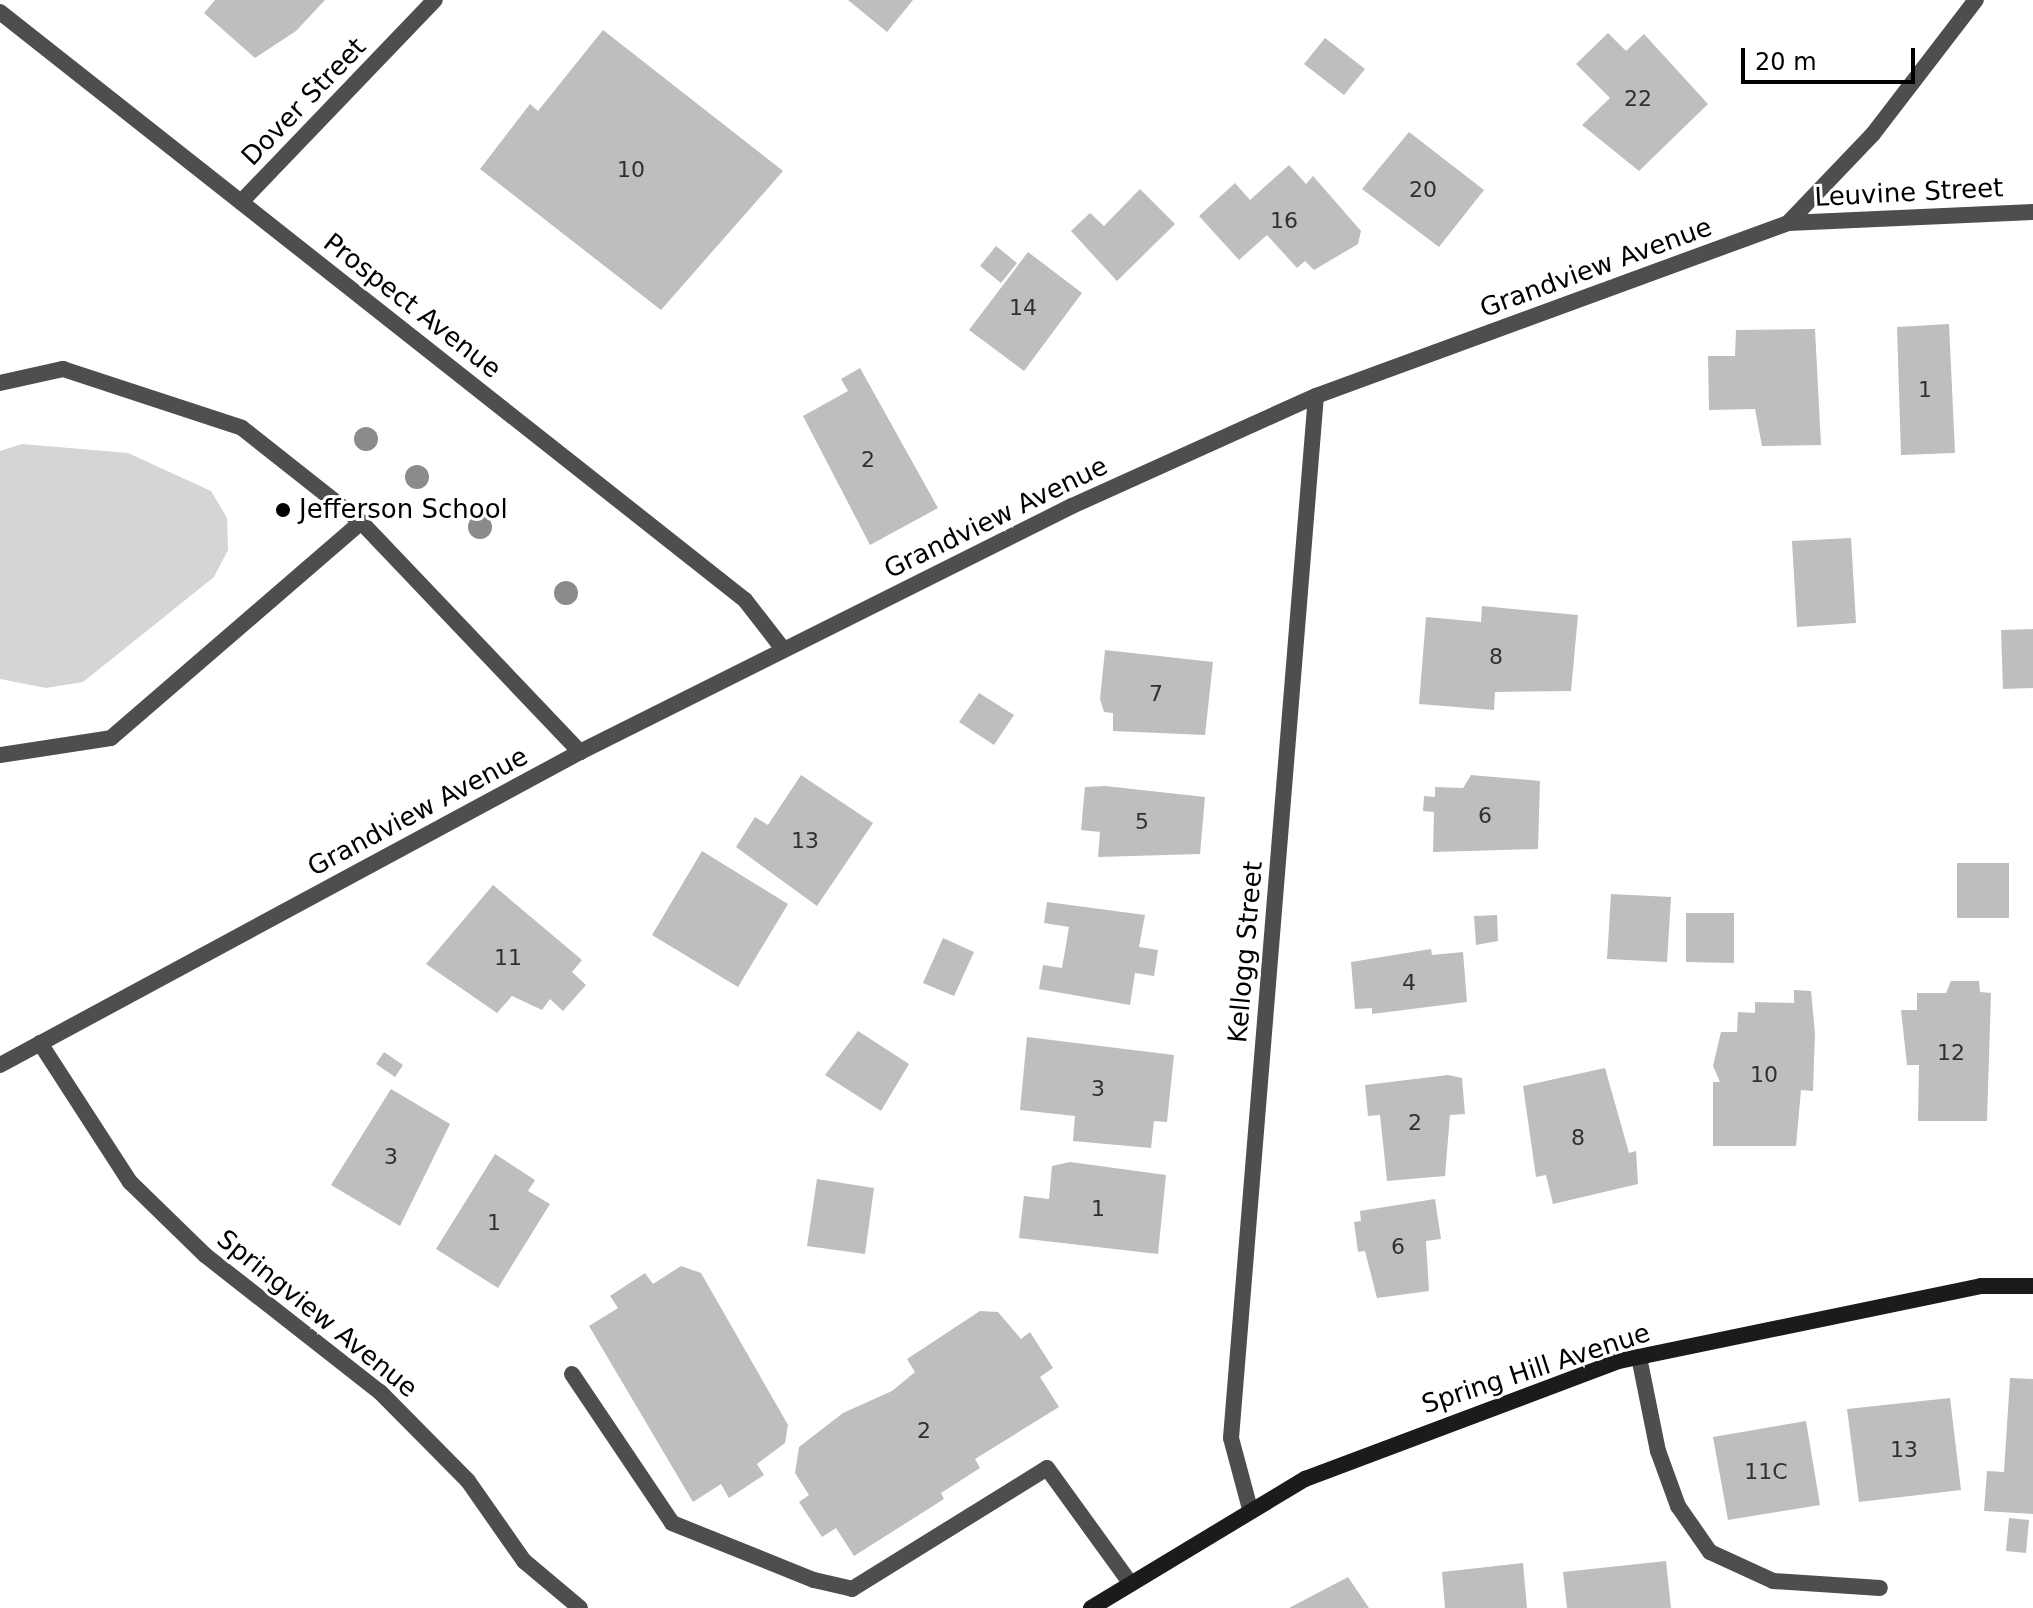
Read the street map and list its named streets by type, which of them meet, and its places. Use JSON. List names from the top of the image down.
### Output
{
  "streets": {
    "street": [
      "Dover Street",
      "Leuvine Street",
      "Grandview Avenue",
      "Prospect Avenue",
      "Kellogg Street",
      "Springview Avenue",
      "Spring Hill Avenue"
    ]
  },
  "crossings": [
    ["Dover Street", "Prospect Avenue"],
    ["Leuvine Street", "Grandview Avenue"],
    ["Grandview Avenue", "Prospect Avenue"],
    ["Grandview Avenue", "Kellogg Street"],
    ["Grandview Avenue", "Springview Avenue"],
    ["Kellogg Street", "Spring Hill Avenue"]
  ],
  "places": ["Jefferson School"],
  "house_numbers": [
    "22",
    "10",
    "20",
    "16",
    "14",
    "1",
    "2",
    "8",
    "7",
    "6",
    "5",
    "13",
    "11",
    "4",
    "12",
    "10",
    "3",
    "2",
    "8",
    "3",
    "1",
    "1",
    "6",
    "2",
    "13",
    "11C"
  ],
  "scale_bar": "20 m"
}
